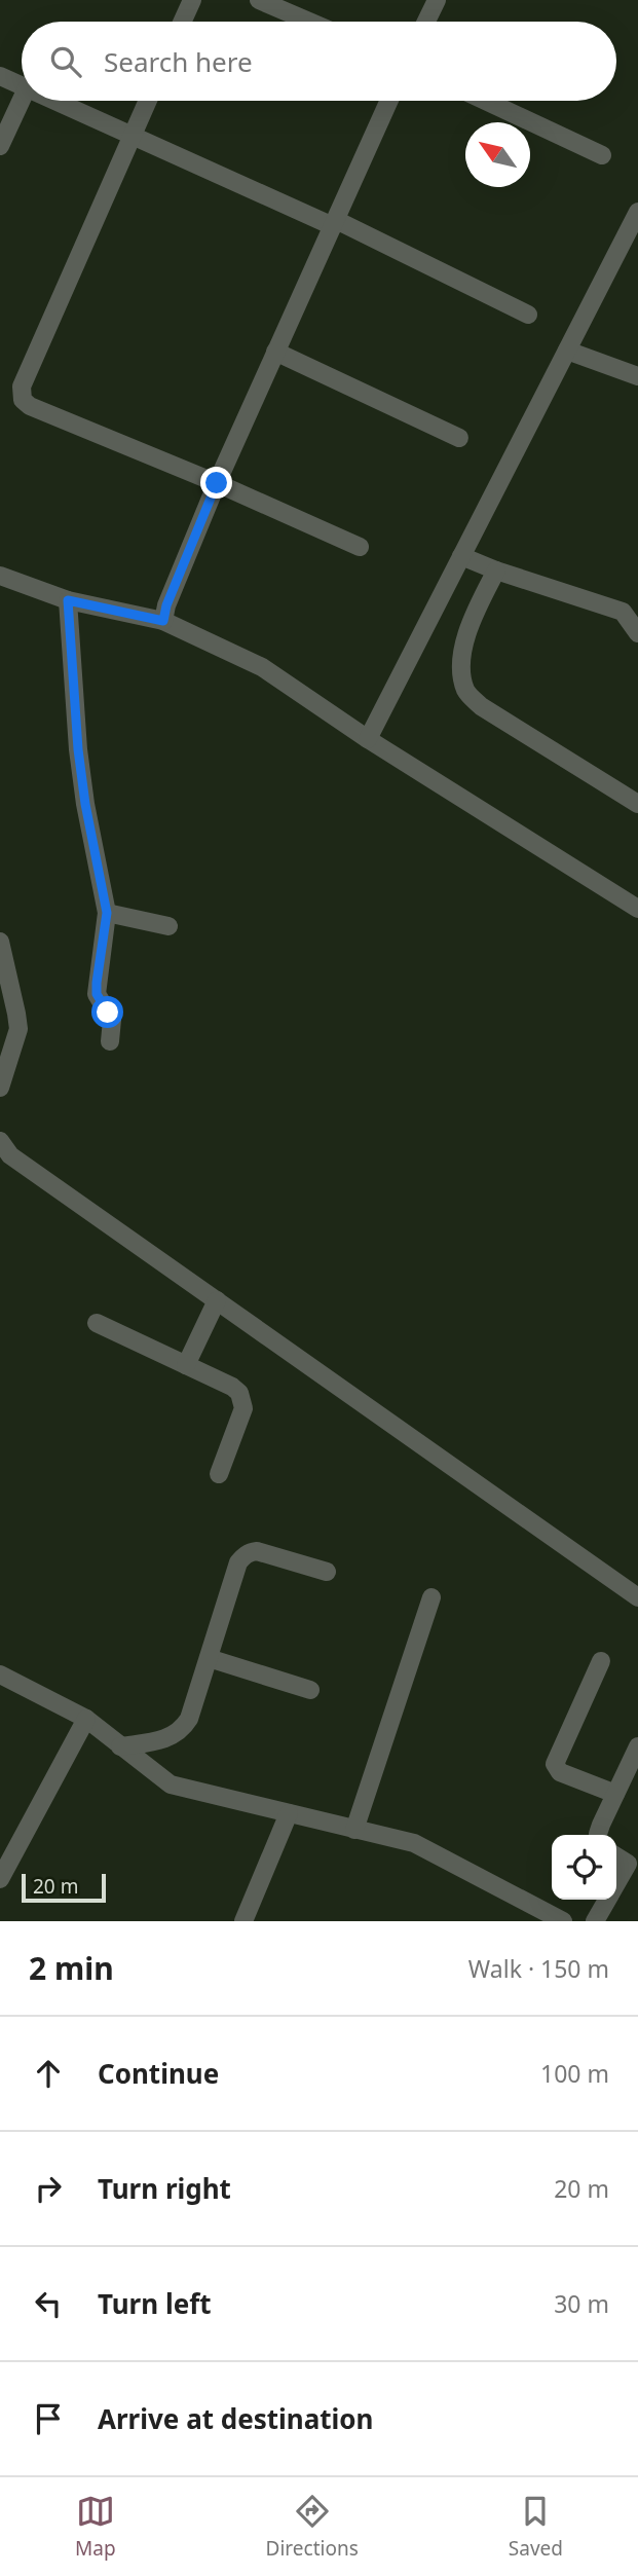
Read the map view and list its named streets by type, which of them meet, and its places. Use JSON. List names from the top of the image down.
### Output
{
  "scale_bar": "20 m",
  "north": "top left",
  "page": {
    "search": "Search here",
    "scale": "20 m",
    "heading": ["2 min", "Walk · 150 m"],
    "list": [
      ["Continue", "100 m"],
      ["Turn right", "20 m"],
      ["Turn left", "30 m"],
      "Arrive at destination"
    ],
    "nav": ["Map", "Directions", "Saved"]
  }
}
